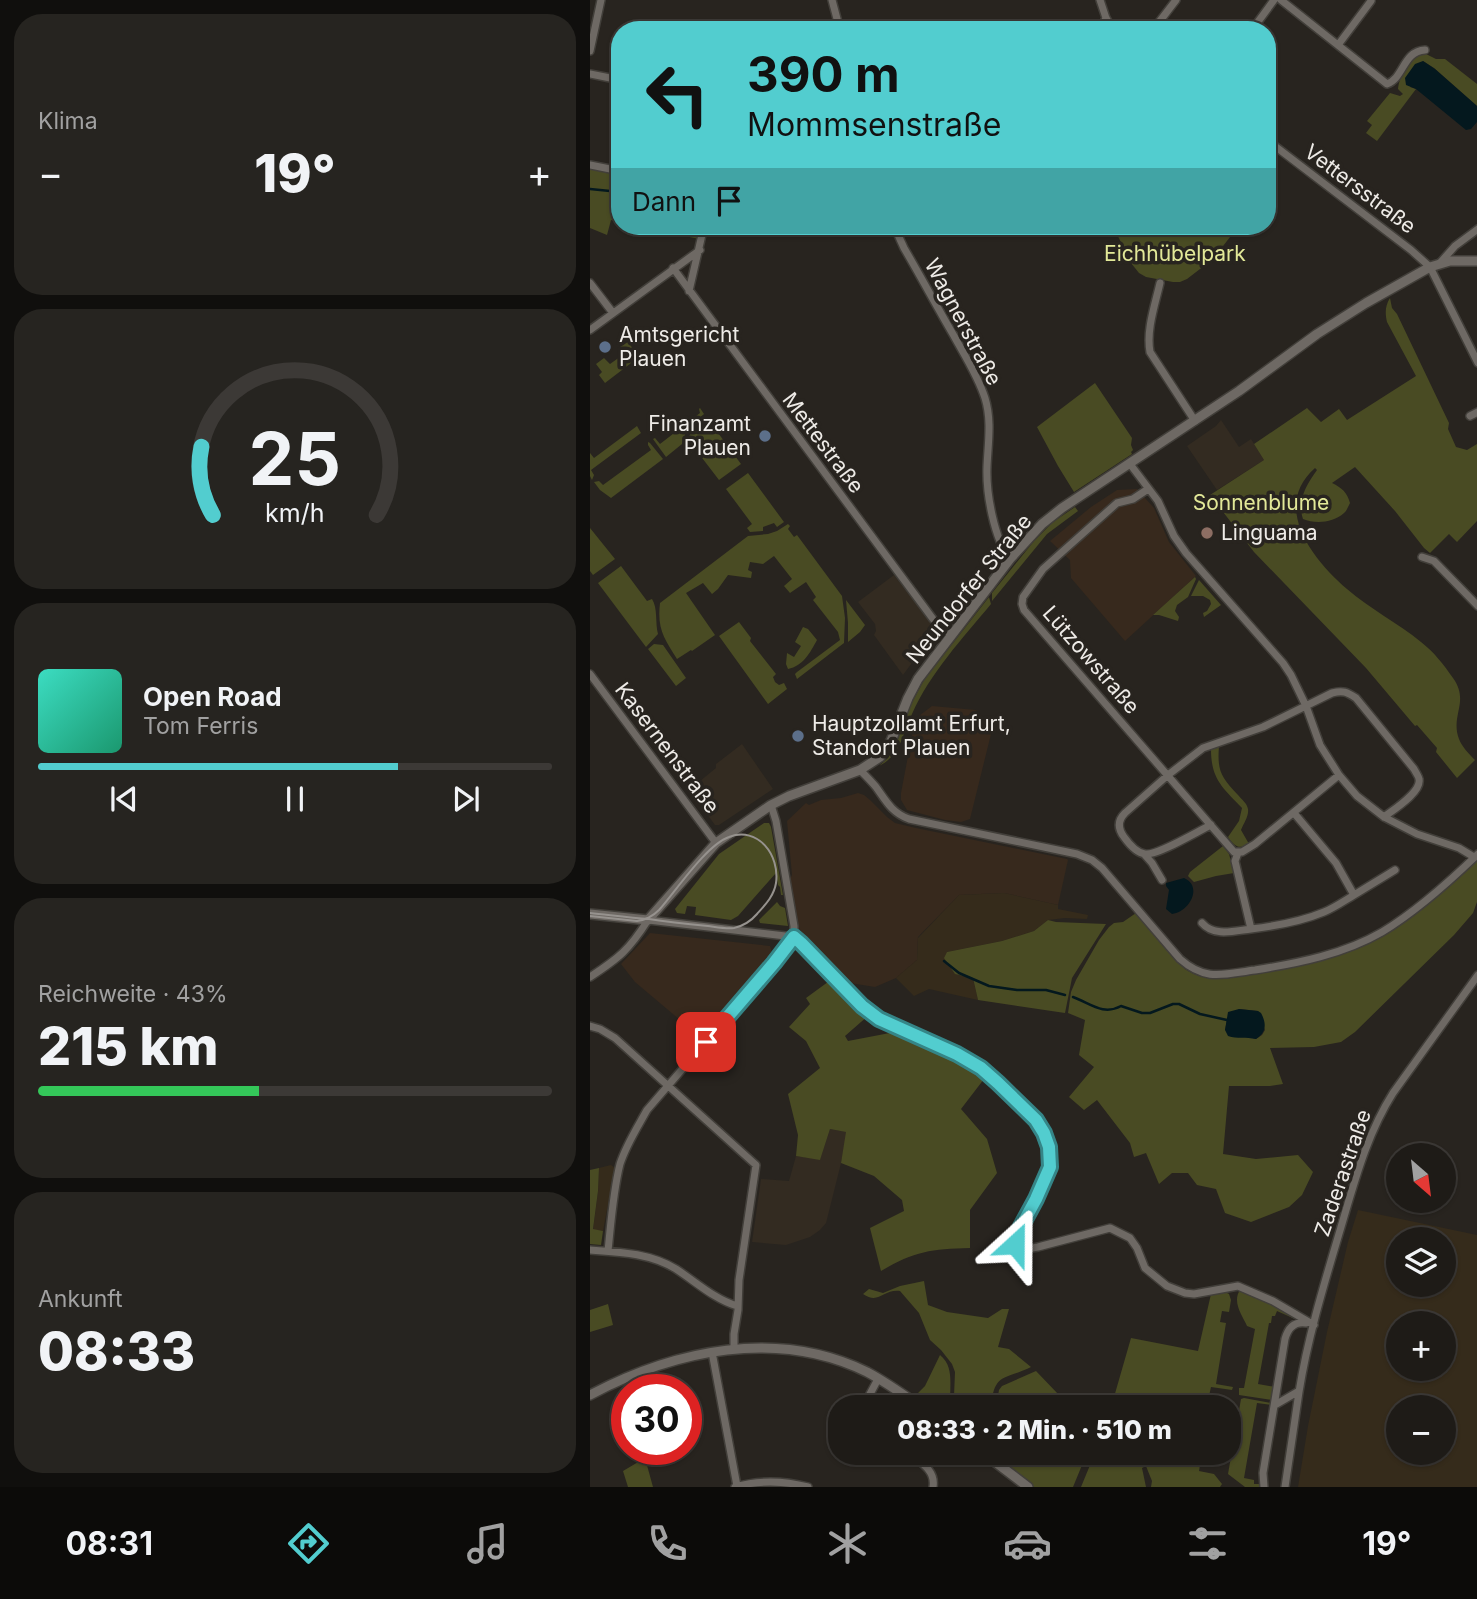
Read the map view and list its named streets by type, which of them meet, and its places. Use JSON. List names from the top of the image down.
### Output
{
  "streets": {
    "street": [
      "Vettersstraße",
      "Wagnerstraße",
      "Mettestraße",
      "Neundorfer Straße",
      "Lützowstraße",
      "Kasernenstraße",
      "Zaderastraße"
    ]
  },
  "crossings": [
    ["Vettersstraße", "Neundorfer Straße"],
    ["Wagnerstraße", "Neundorfer Straße"],
    ["Mettestraße", "Neundorfer Straße"],
    ["Neundorfer Straße", "Kasernenstraße"]
  ],
  "parks": ["Eichhübelpark", "Sonnenblume"],
  "places": [
    "Amtsgericht Plauen",
    "Finanzamt Plauen",
    "Linguama",
    "Hauptzollamt Erfurt, Standort Plauen"
  ],
  "north": "bottom right",
  "page": {
    "tile": [
      "Klima",
      ["Reichweite · 43%", "215 km"],
      ["Ankunft", "08:33"]
    ],
    "turn": ["390 m", "Mommsenstraße"],
    "heat": ["−", "19°", "+"],
    "then": "Dann",
    "song": ["Open Road", "Tom Ferris"],
    "map_buttons": ["+", "−"],
    "limit": "30",
    "trip": "08:33 · 2 Min. · 510 m",
    "tabs": ["08:31", "19°"],
    "gauge": ["25", "km/h"]
  }
}
